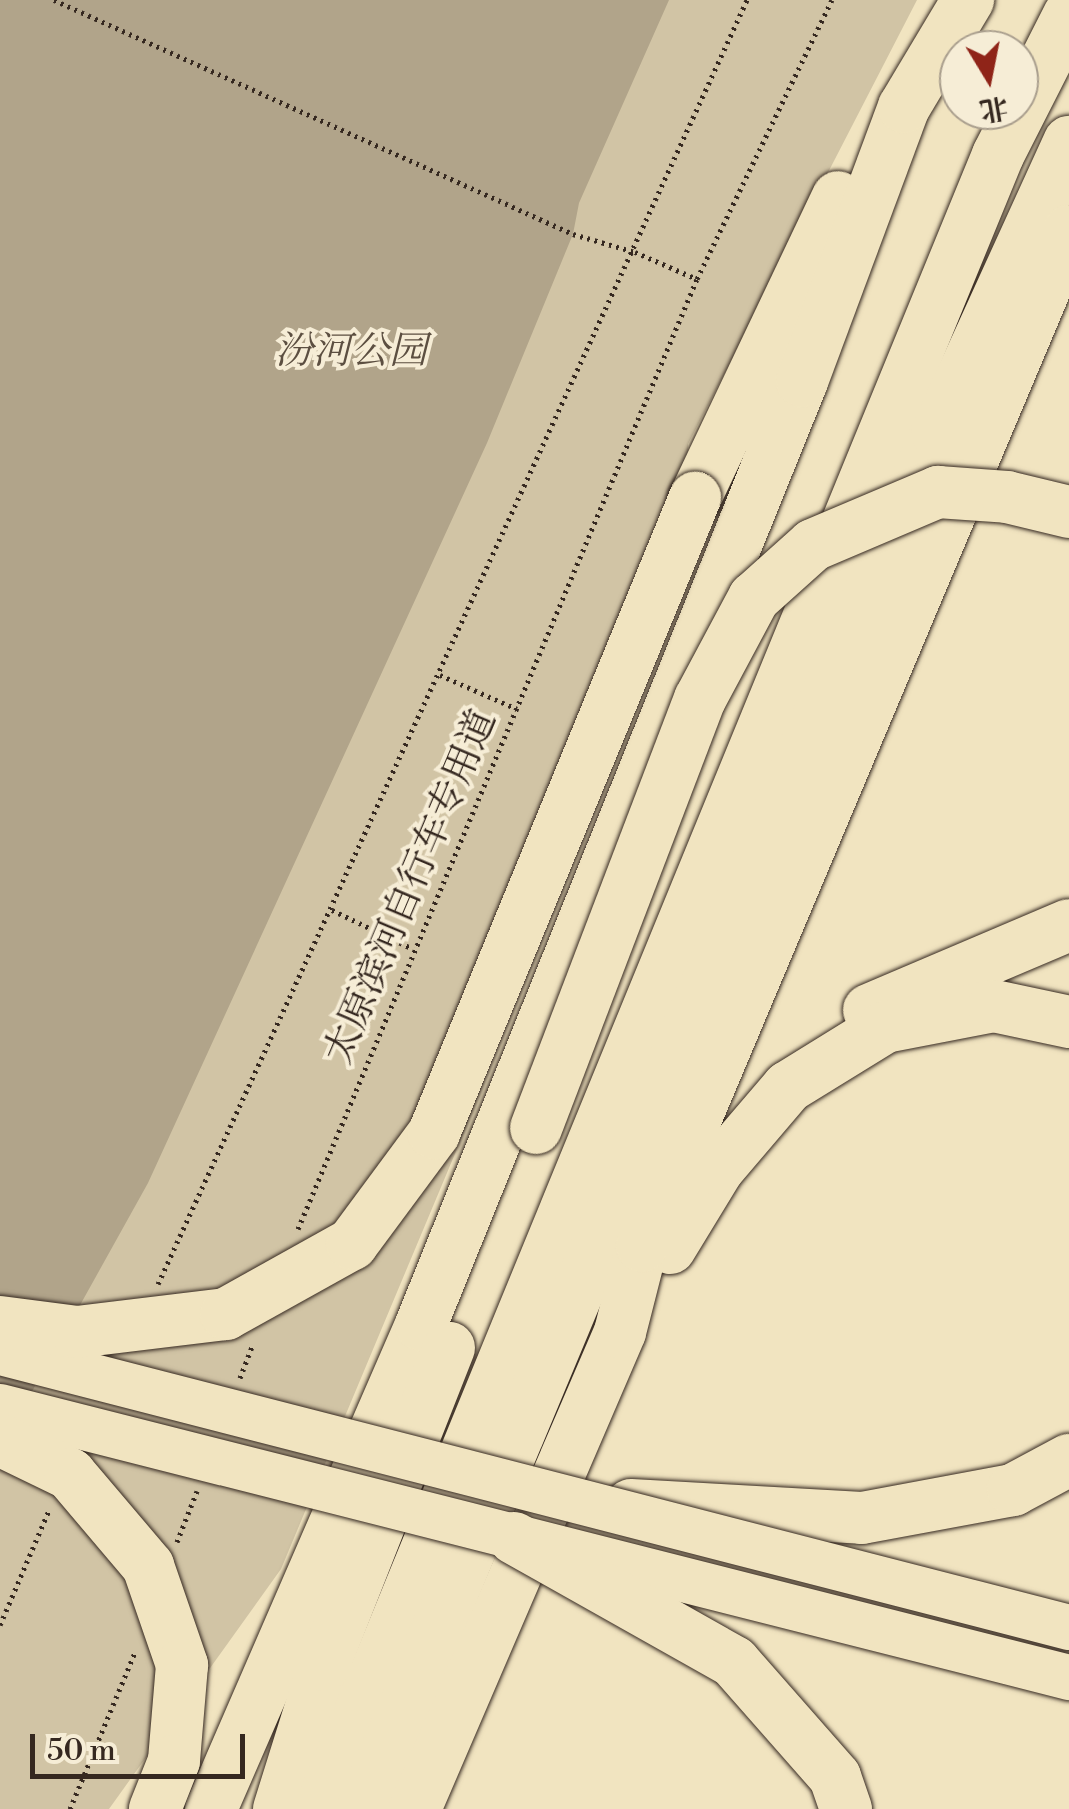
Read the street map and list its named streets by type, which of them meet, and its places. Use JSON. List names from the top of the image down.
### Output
{
  "streets": {
    "path": ["太原滨河自行车专用道"]
  },
  "parks": ["汾河公园"],
  "scale_bar": "50 m",
  "north": "bottom"
}
